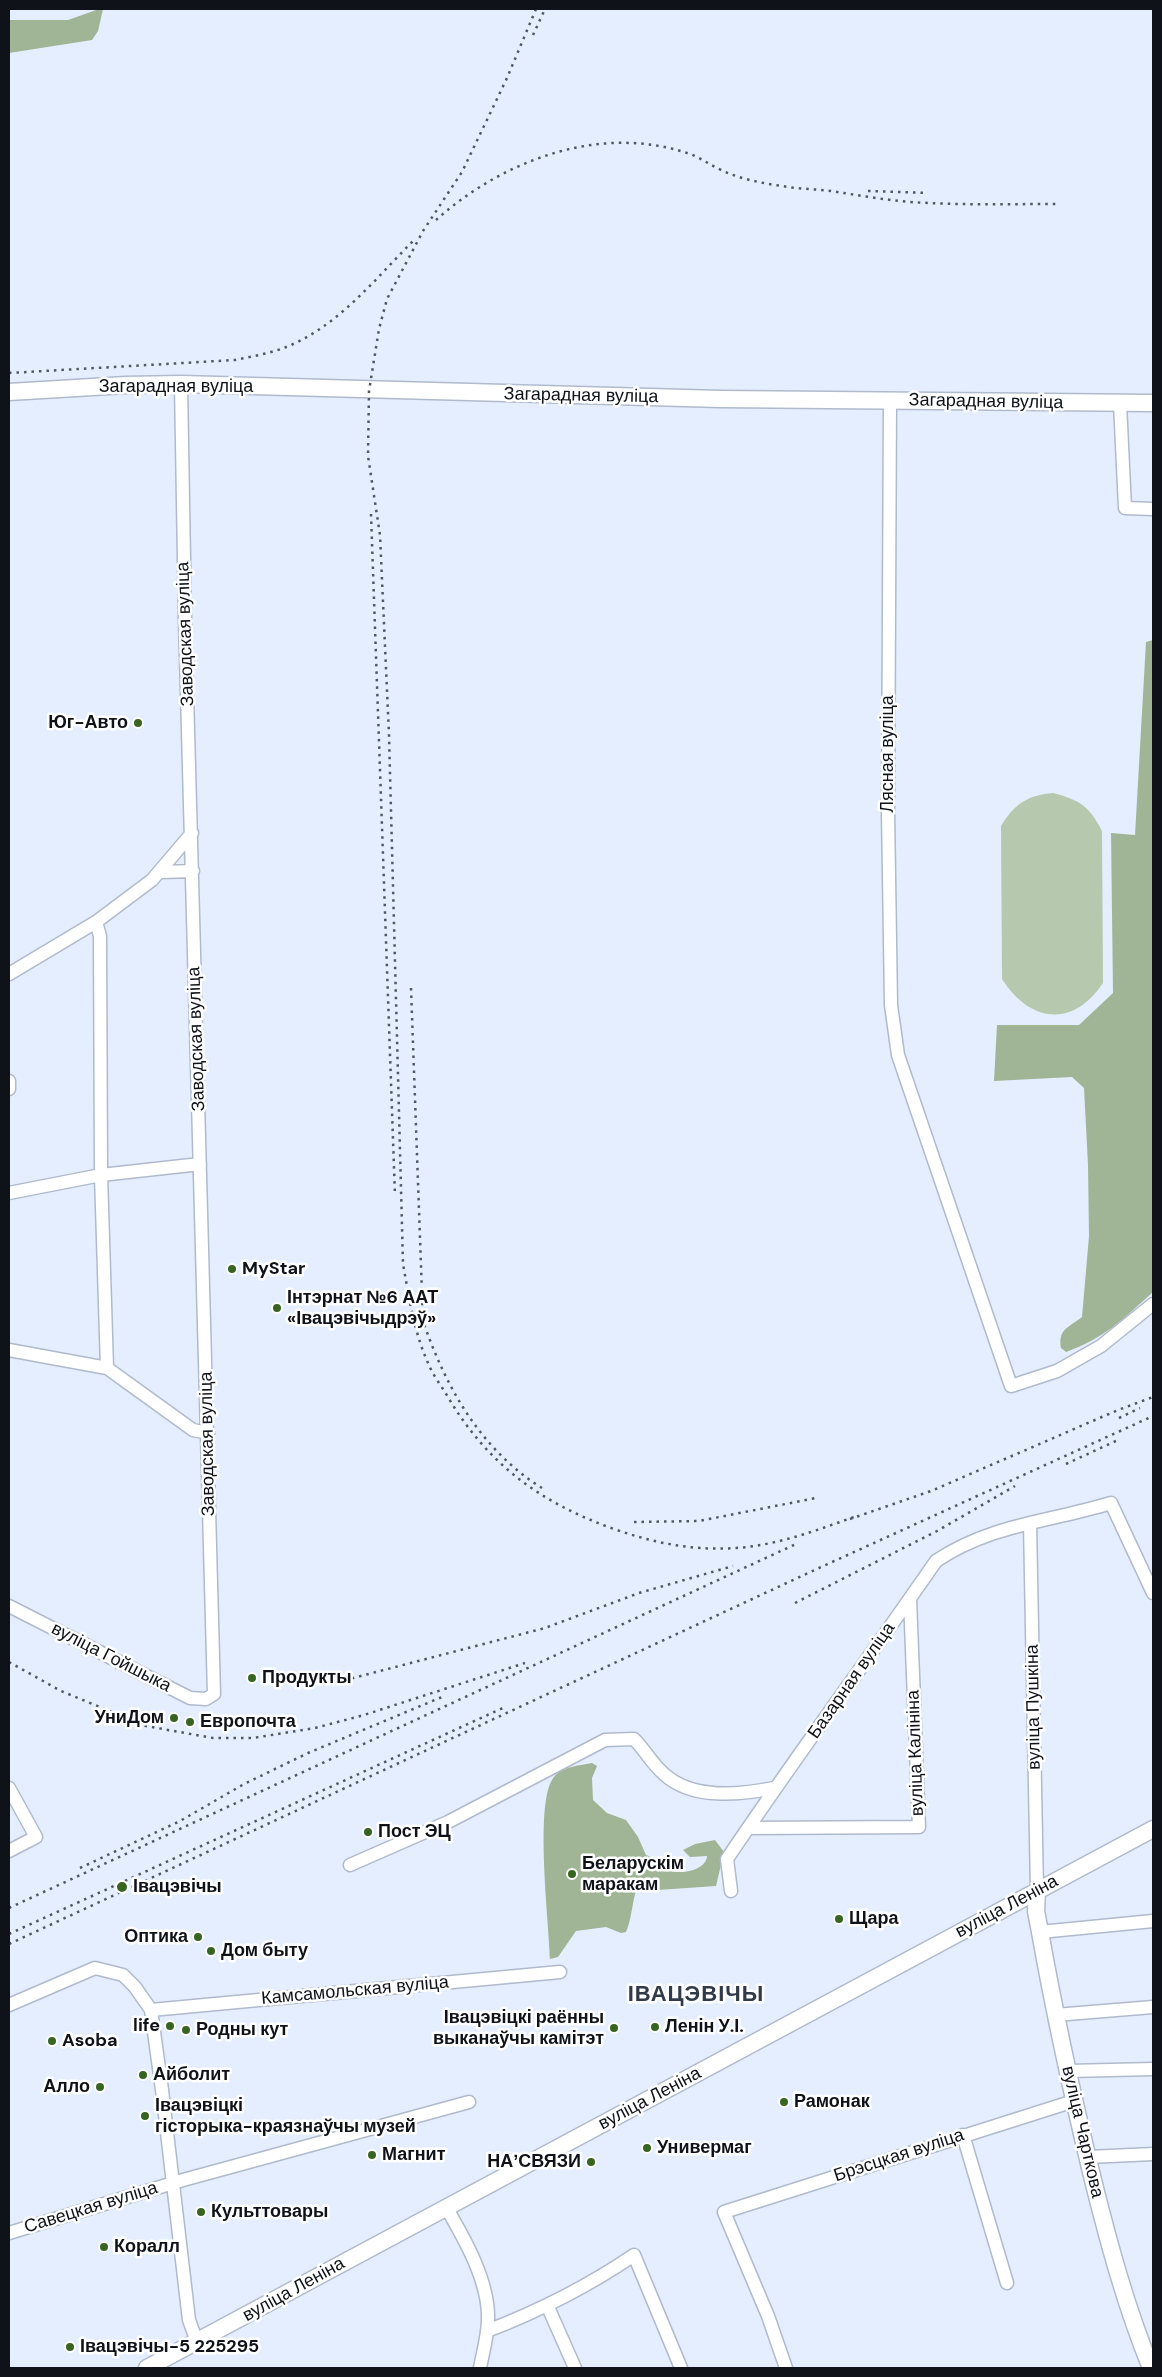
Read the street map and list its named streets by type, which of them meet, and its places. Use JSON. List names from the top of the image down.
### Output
{
  "streets": {
    "main road": ["Загарадная вуліца", "вуліца Леніна", "вуліца Чарткова"],
    "street": [
      "Заводская вуліца",
      "Лясная вуліца",
      "вуліца Гойшыка",
      "Базарная вуліца",
      "вуліца Пушкіна",
      "вуліца Калініна",
      "Камсамольская вуліца",
      "Брэсцкая вуліца",
      "Савецкая вуліца"
    ]
  },
  "crossings": [
    ["Загарадная вуліца", "Заводская вуліца"],
    ["Загарадная вуліца", "Лясная вуліца"],
    ["Заводская вуліца", "вуліца Гойшыка"],
    ["Базарная вуліца", "вуліца Пушкіна"],
    ["Базарная вуліца", "вуліца Калініна"],
    ["вуліца Пушкіна", "вуліца Леніна"],
    ["вуліца Пушкіна", "вуліца Чарткова"],
    ["вуліца Леніна", "вуліца Чарткова"],
    ["вуліца Чарткова", "Брэсцкая вуліца"]
  ],
  "districts": ["ІВАЦЭВІЧЫ"],
  "places": [
    "Юг-Авто",
    "MyStar",
    "Інтэрнат №6 ААТ «Івацэвічыдрэў»",
    "Продукты",
    "УниДом",
    "Европочта",
    "Пост ЭЦ",
    "Беларускім маракам",
    "Івацэвічы",
    "Щара",
    "Оптика",
    "Дом быту",
    "life",
    "Ленін У.І.",
    "Івацэвіцкі раённы выканаўчы камітэт",
    "Родны кут",
    "Asoba",
    "Айболит",
    "Алло",
    "Рамонак",
    "Івацэвіцкі гісторыка-краязнаўчы музей",
    "Универмаг",
    "Магнит",
    "НАʼСВЯЗИ",
    "Культтовары",
    "Коралл",
    "Івацэвічы-5 225295"
  ]
}
